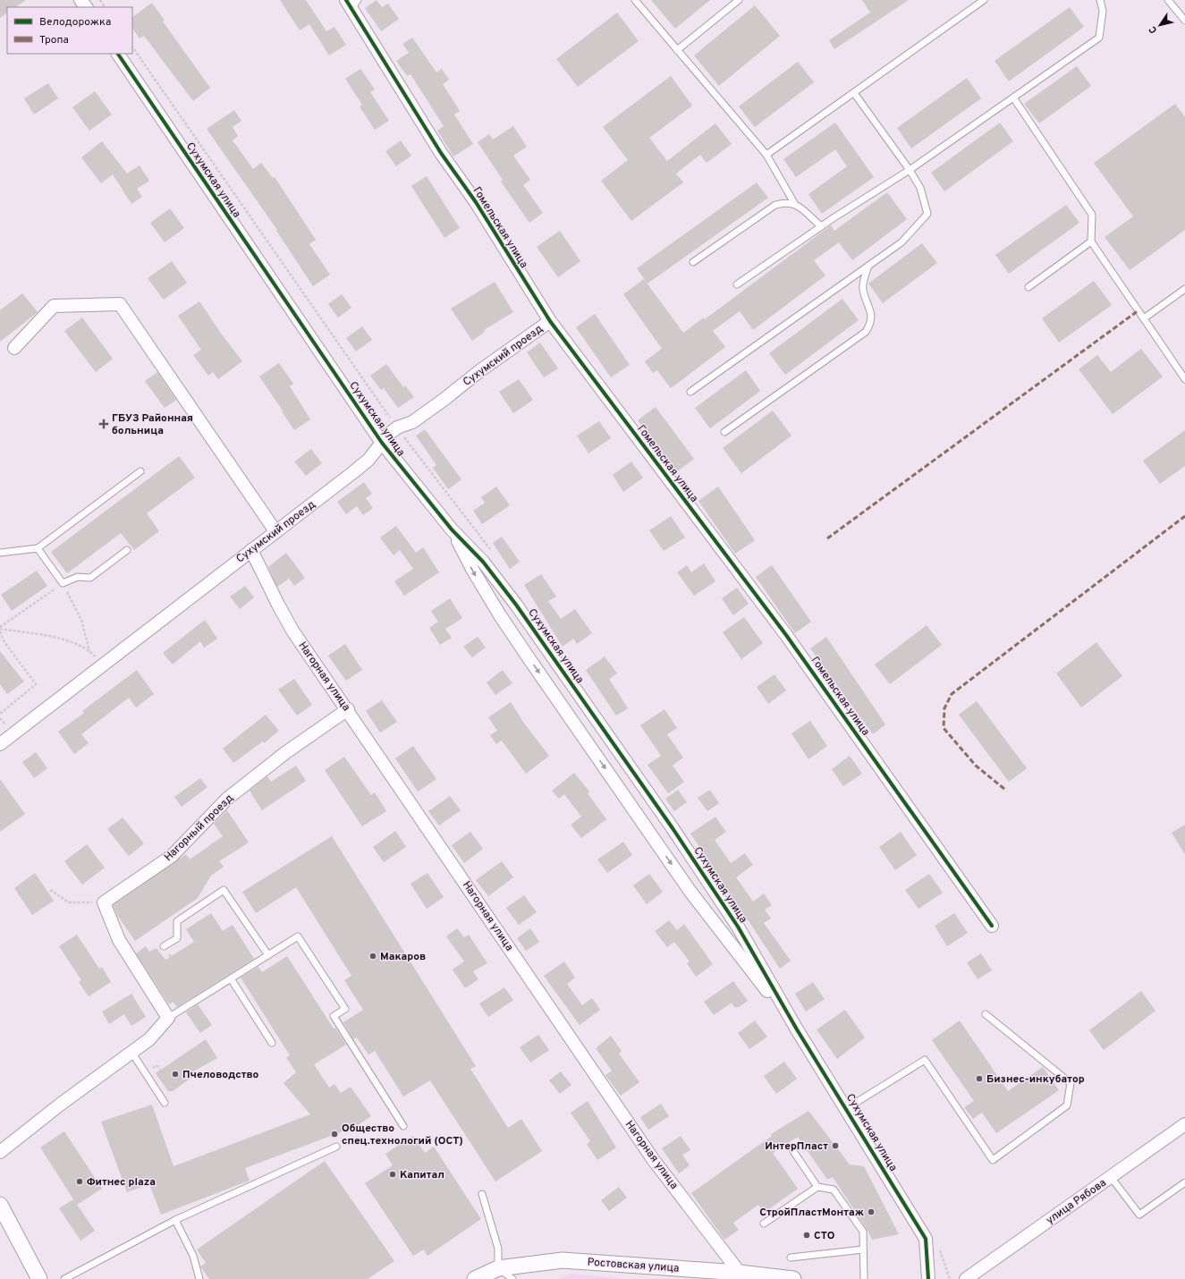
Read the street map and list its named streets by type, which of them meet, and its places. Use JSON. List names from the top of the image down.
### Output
{
  "streets": {
    "street": [
      "Сухумская улица",
      "Гомельская улица",
      "Сухумский проезд",
      "Нагорная улица",
      "Нагорный проезд",
      "улица Рябова",
      "Ростовская улица"
    ]
  },
  "crossings": [
    ["Сухумская улица", "Сухумский проезд"],
    ["Гомельская улица", "Сухумский проезд"],
    ["Сухумский проезд", "Нагорная улица"],
    ["Нагорная улица", "Нагорный проезд"],
    ["Нагорная улица", "Ростовская улица"]
  ],
  "places": {
    "health": ["ГБУЗ Районная больница"],
    "other": [
      "Макаров",
      "Пчеловодство",
      "Бизнес-инкубатор",
      "Общество спец.технологий (ОСТ)",
      "ИнтерПласт",
      "Капитал",
      "Фитнес plaza",
      "СтройПластМонтаж",
      "СТО"
    ]
  },
  "legend": ["Велодорожка", "Тропа"],
  "north": "bottom left"
}
